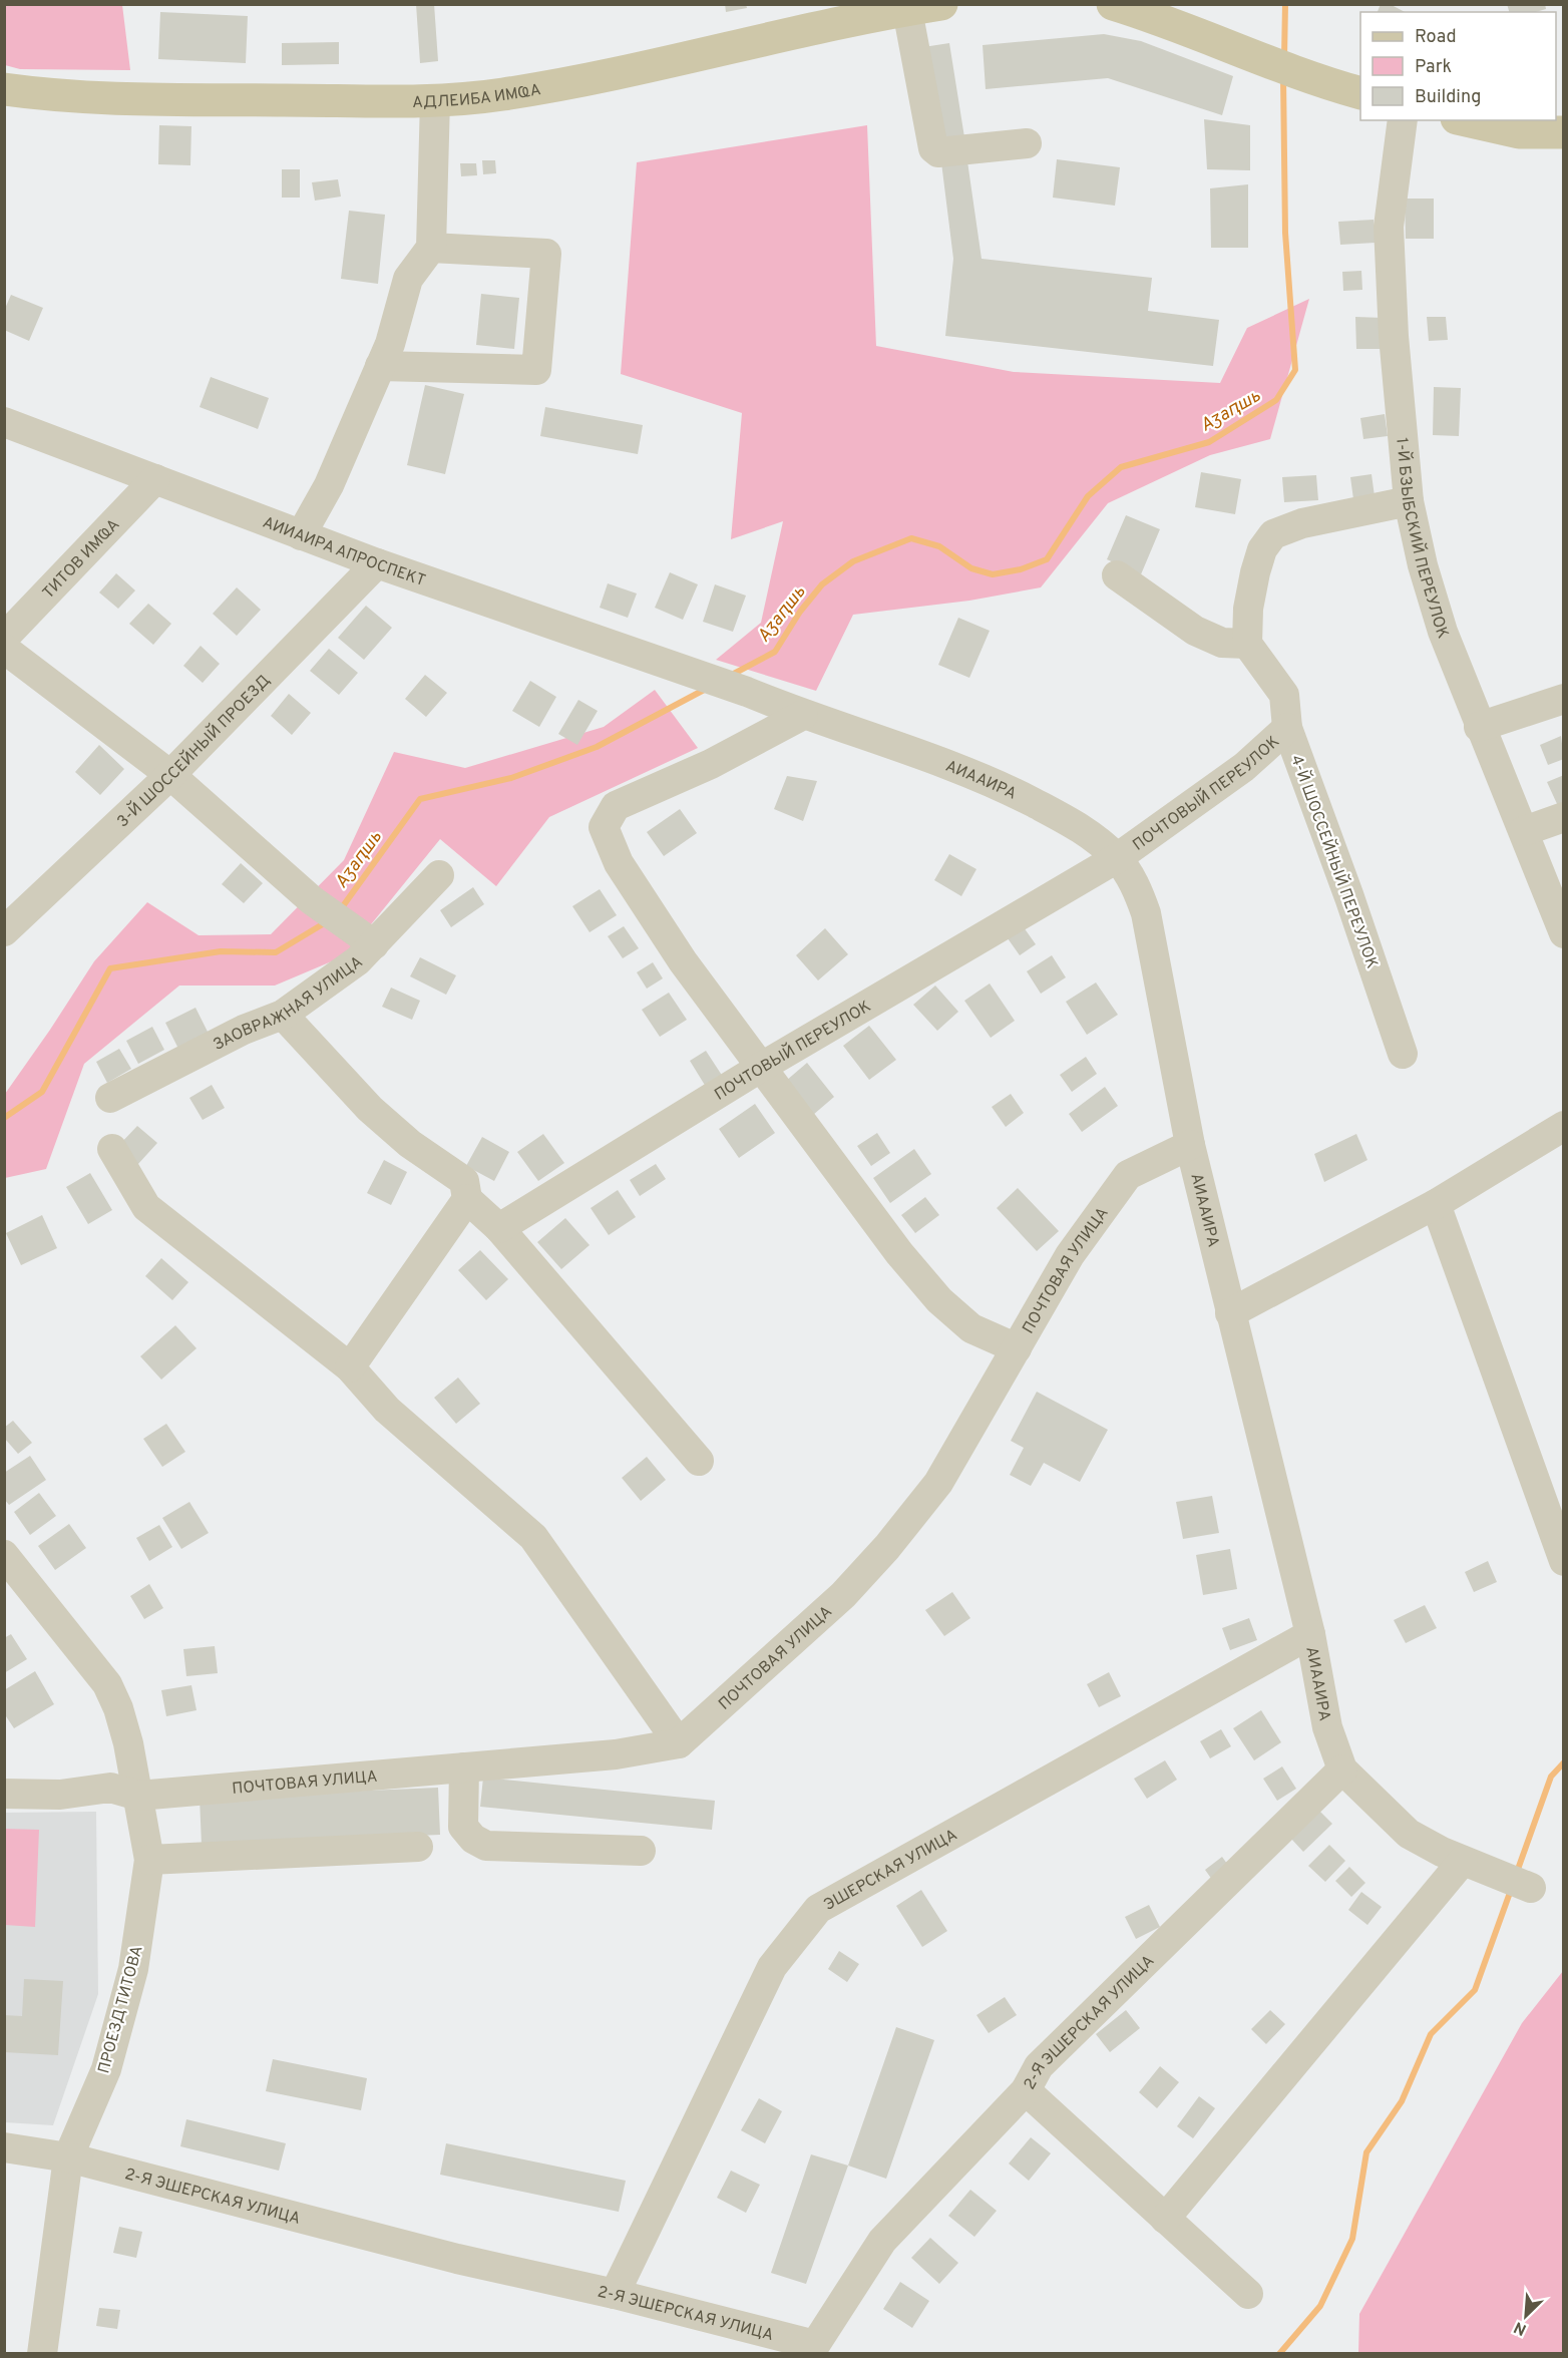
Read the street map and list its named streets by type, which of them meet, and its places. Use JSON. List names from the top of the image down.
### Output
{
  "streets": {
    "main road": ["АДЛЕИБА ИМҨА"],
    "street": [
      "1-Й БЗЫБСКИЙ ПЕРЕУЛОК",
      "АИИАИРА АПРОСПЕКТ",
      "ТИТОВ ИМҨА",
      "3-Й ШОССЕЙНЫЙ ПРОЕЗД",
      "АИААИРА",
      "ПОЧТОВЫЙ ПЕРЕУЛОК",
      "4-Й ШОССЕЙНЫЙ ПЕРЕУЛОК",
      "ЗАОВРАЖНАЯ УЛИЦА",
      "ПОЧТОВАЯ УЛИЦА",
      "ЭШЕРСКАЯ УЛИЦА",
      "ПРОЕЗД ТИТОВА",
      "2-Я ЭШЕРСКАЯ УЛИЦА"
    ]
  },
  "crossings": [
    ["АИИАИРА АПРОСПЕКТ", "ТИТОВ ИМҨА"],
    ["АИИАИРА АПРОСПЕКТ", "3-Й ШОССЕЙНЫЙ ПРОЕЗД"],
    ["АИИАИРА АПРОСПЕКТ", "АИААИРА"],
    ["АИААИРА", "ПОЧТОВЫЙ ПЕРЕУЛОК"],
    ["АИААИРА", "ПОЧТОВАЯ УЛИЦА"],
    ["АИААИРА", "ЭШЕРСКАЯ УЛИЦА"],
    ["АИААИРА", "2-Я ЭШЕРСКАЯ УЛИЦА"],
    ["ПОЧТОВЫЙ ПЕРЕУЛОК", "4-Й ШОССЕЙНЫЙ ПЕРЕУЛОК"],
    ["ПОЧТОВАЯ УЛИЦА", "ПРОЕЗД ТИТОВА"],
    ["ЭШЕРСКАЯ УЛИЦА", "2-Я ЭШЕРСКАЯ УЛИЦА"],
    ["ПРОЕЗД ТИТОВА", "2-Я ЭШЕРСКАЯ УЛИЦА"]
  ],
  "water": ["Аӡаԥшь"],
  "legend": ["Road", "Park", "Building"],
  "north": "bottom left"
}
